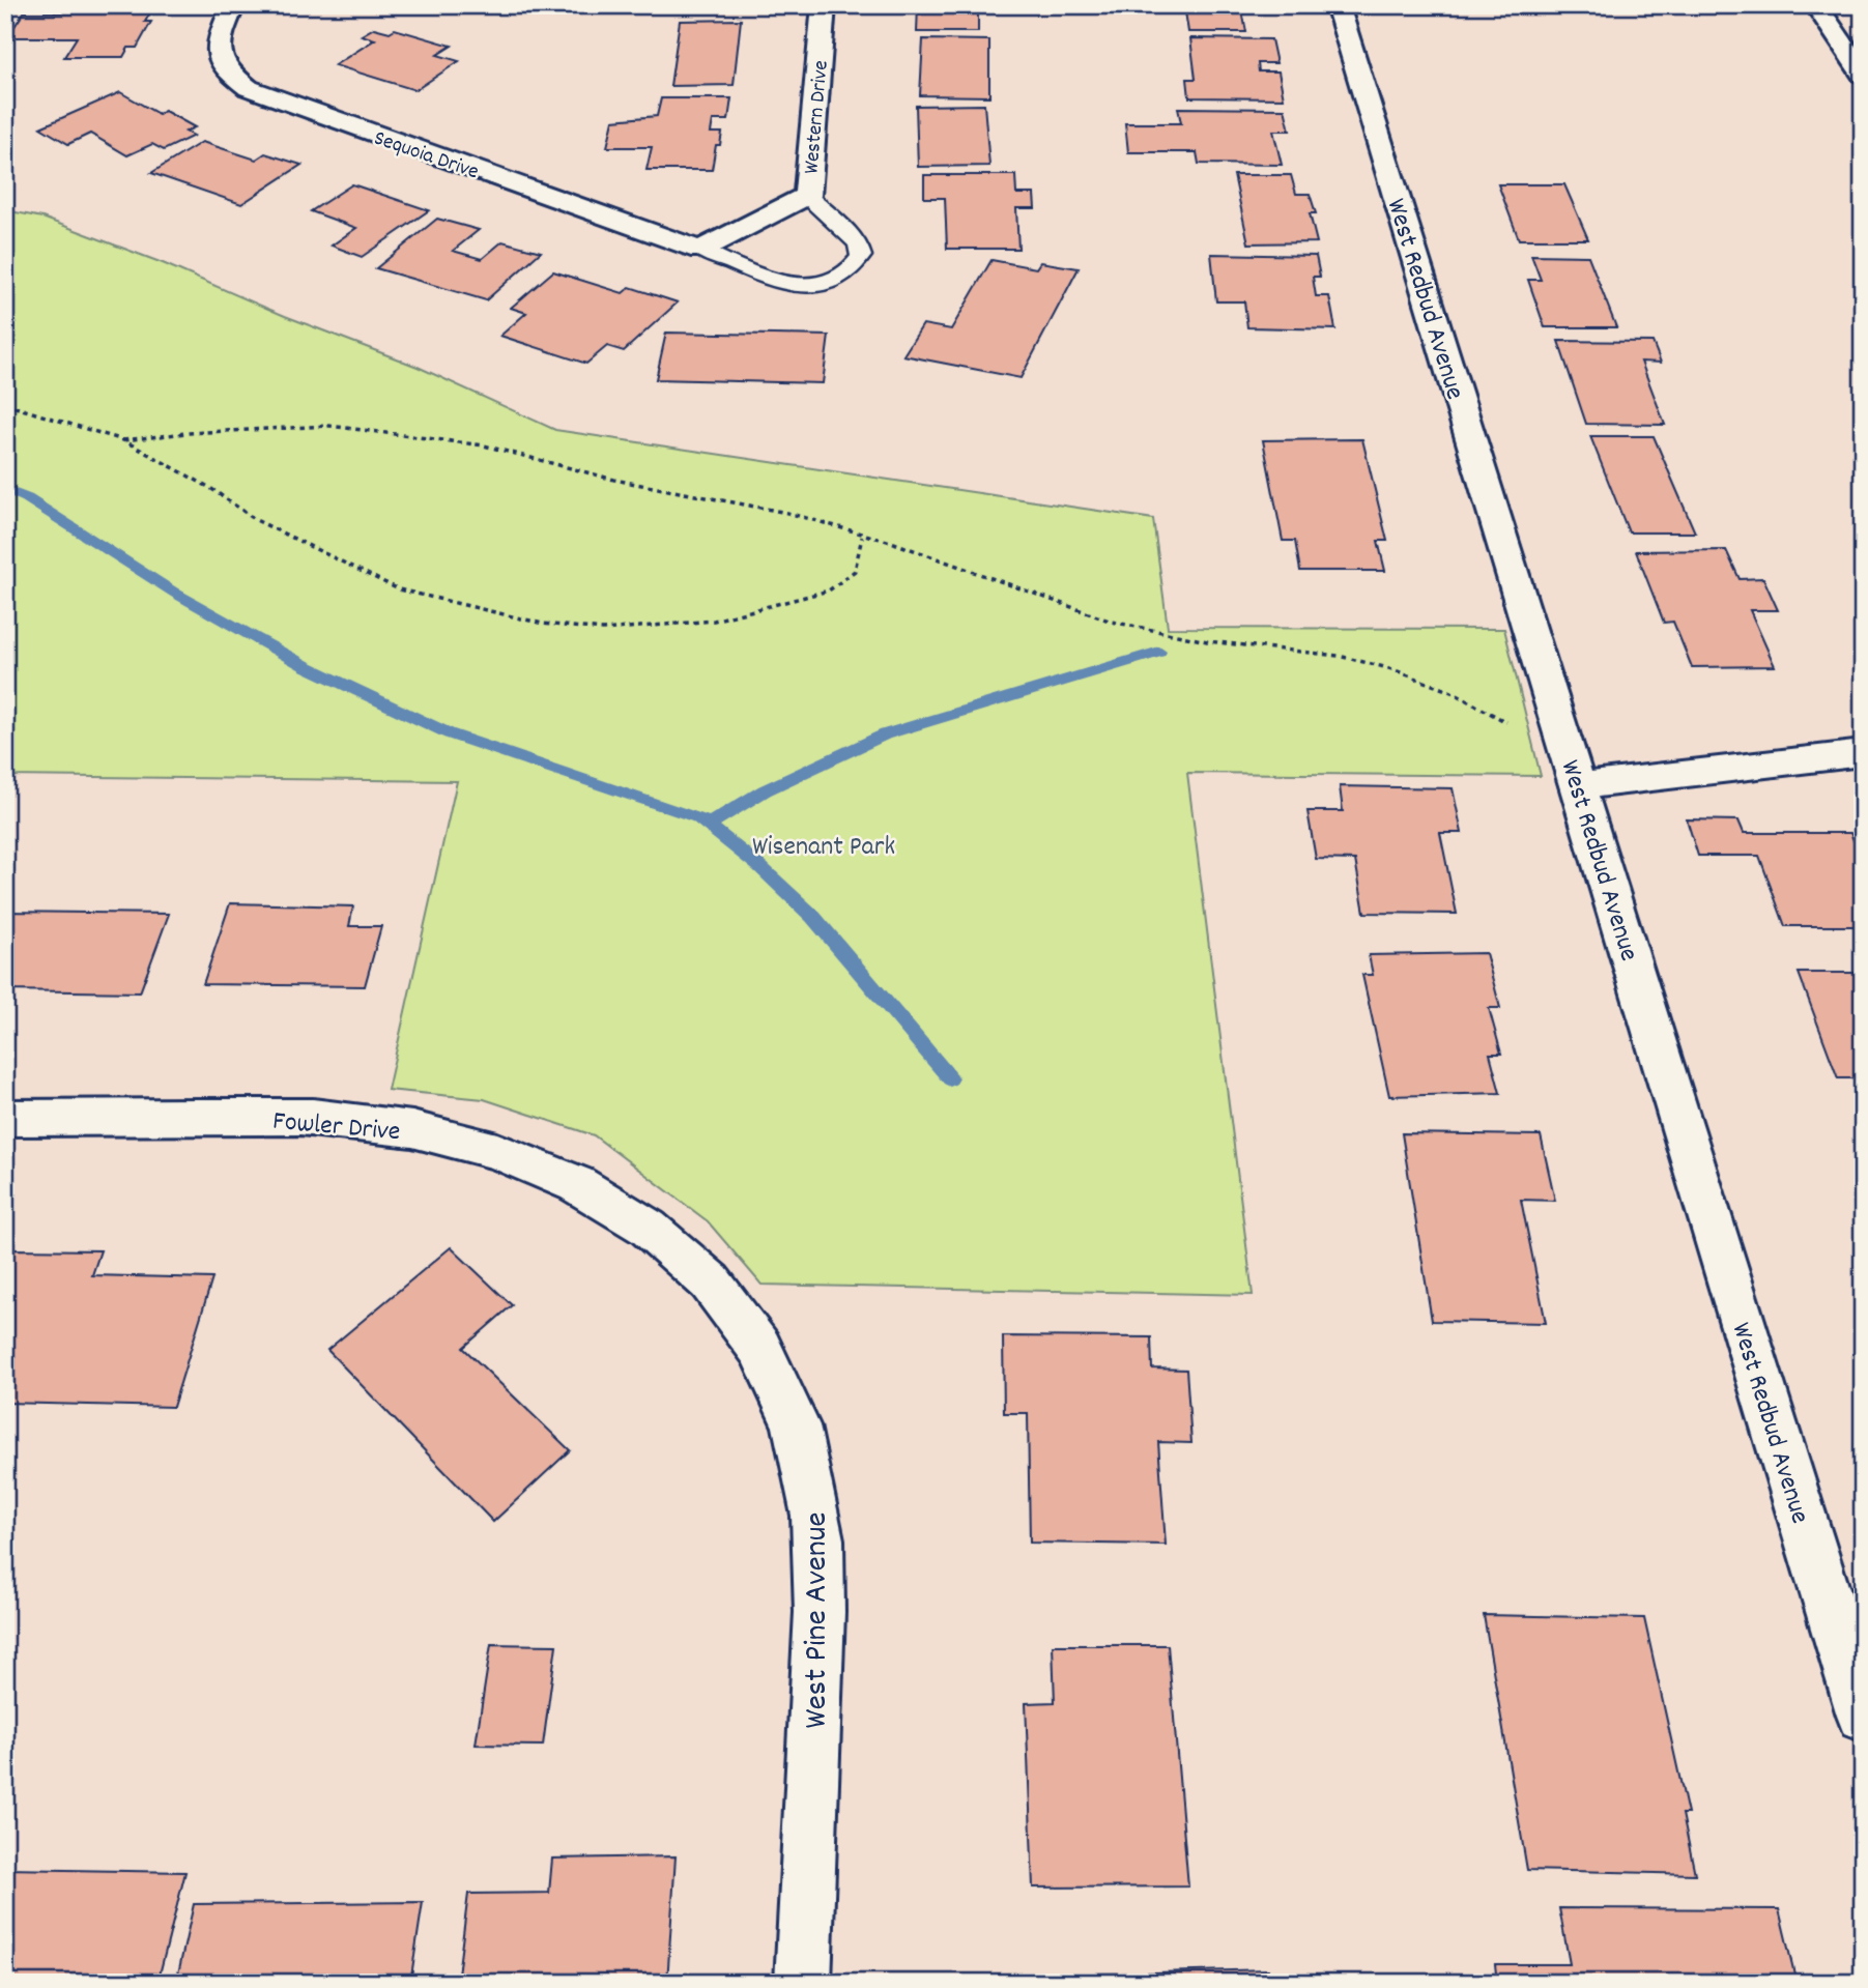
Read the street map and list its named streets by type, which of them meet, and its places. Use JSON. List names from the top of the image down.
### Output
{
  "streets": {
    "street": [
      "Western Drive",
      "Sequoia Drive",
      "West Redbud Avenue",
      "Fowler Drive",
      "West Pine Avenue"
    ]
  },
  "crossings": [
    ["Western Drive", "Sequoia Drive"],
    ["Fowler Drive", "West Pine Avenue"]
  ],
  "parks": ["Wisenant Park"]
}
